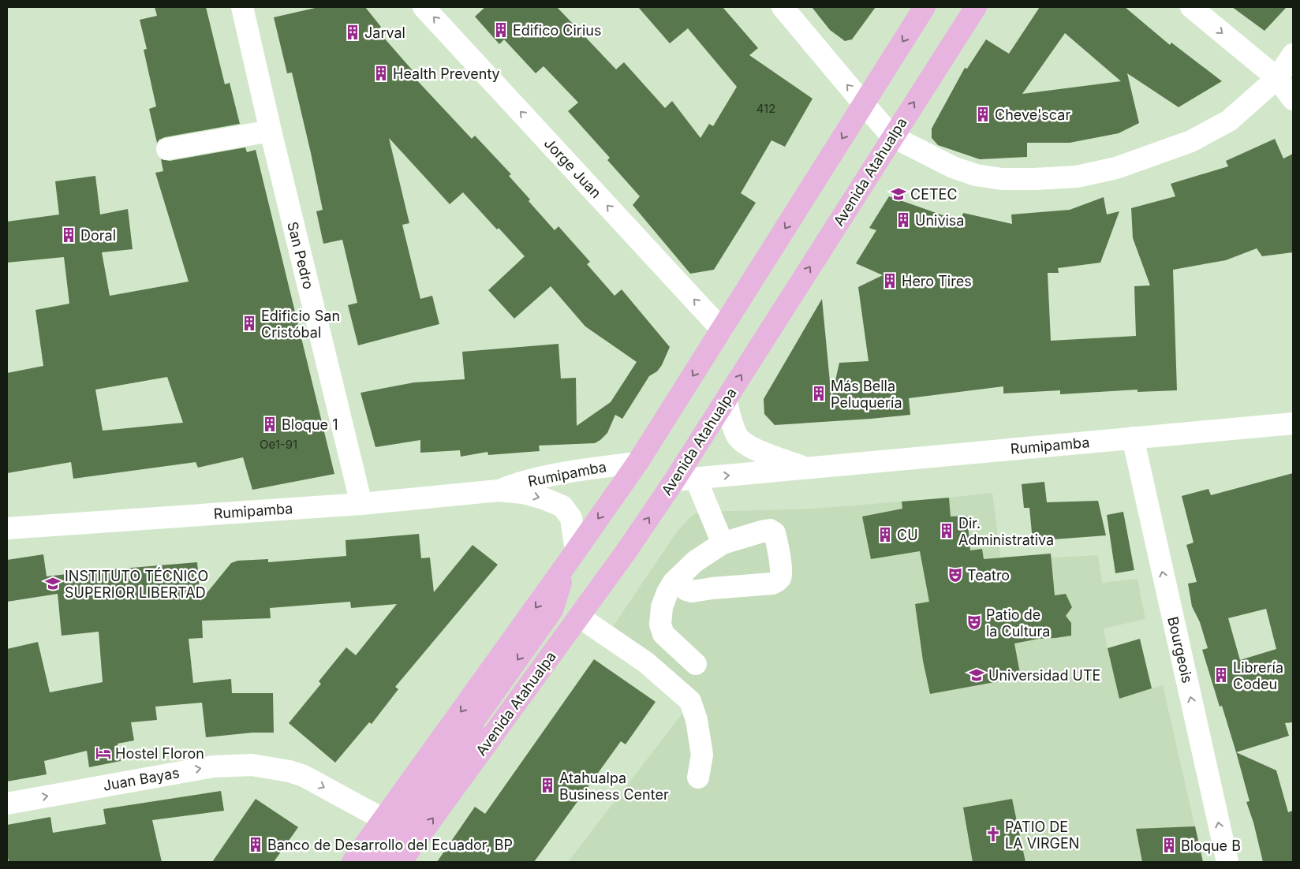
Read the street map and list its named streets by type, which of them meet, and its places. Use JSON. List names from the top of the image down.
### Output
{
  "streets": {
    "main road": ["Avenida Atahualpa"],
    "street": [
      "Jorge Juan",
      "San Pedro",
      "Rumipamba",
      "Bourgeois",
      "Juan Bayas"
    ]
  },
  "crossings": [
    ["Avenida Atahualpa", "Rumipamba"],
    ["San Pedro", "Rumipamba"],
    ["Rumipamba", "Bourgeois"]
  ],
  "one_way": ["Jorge Juan", "Bourgeois", "Juan Bayas"],
  "places": {
    "building": [
      "Edifico Cirius",
      "Jarval",
      "Health Preventy",
      "Cheve'scar",
      "Univisa",
      "Doral",
      "Hero Tires",
      "Edificio San Cristóbal",
      "Más Bella Peluquería",
      "Bloque 1",
      "Dir. Administrativa",
      "CU",
      "Librería Codeu",
      "Atahualpa Business Center",
      "Banco de Desarrollo del Ecuador, BP",
      "Bloque B"
    ],
    "school or university": ["CETEC", "INSTITUTO TÉCNICO SUPERIOR LIBERTAD", "Universidad UTE"],
    "theatre": ["Teatro", "Patio de la Cultura"],
    "hotel": ["Hostel Floron"],
    "church": ["PATIO DE LA VIRGEN"]
  },
  "house_numbers": ["412", "Oe1-91"]
}
